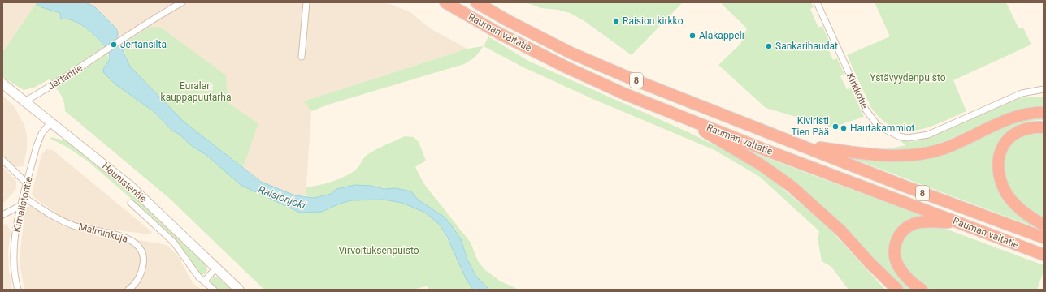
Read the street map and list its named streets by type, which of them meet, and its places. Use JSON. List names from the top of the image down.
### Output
{
  "streets": {
    "highway": ["Rauman valtatie", "8"],
    "street": [
      "Jertantie",
      "Kirkkotie",
      "Haunistentie",
      "Kimalistontie",
      "Malminkuja"
    ]
  },
  "crossings": [
    ["Jertantie", "Haunistentie"],
    ["Haunistentie", "Kimalistontie"],
    ["Kimalistontie", "Malminkuja"]
  ],
  "water": ["Raisionjoki"],
  "parks": ["Ystävyydenpuisto", "Euralan kauppapuutarha", "Virvoituksenpuisto"],
  "places": [
    "Raision kirkko",
    "Alakappeli",
    "Jertansilta",
    "Sankarihaudat",
    "Kiviristi Tien Pää",
    "Hautakammiot"
  ]
}
